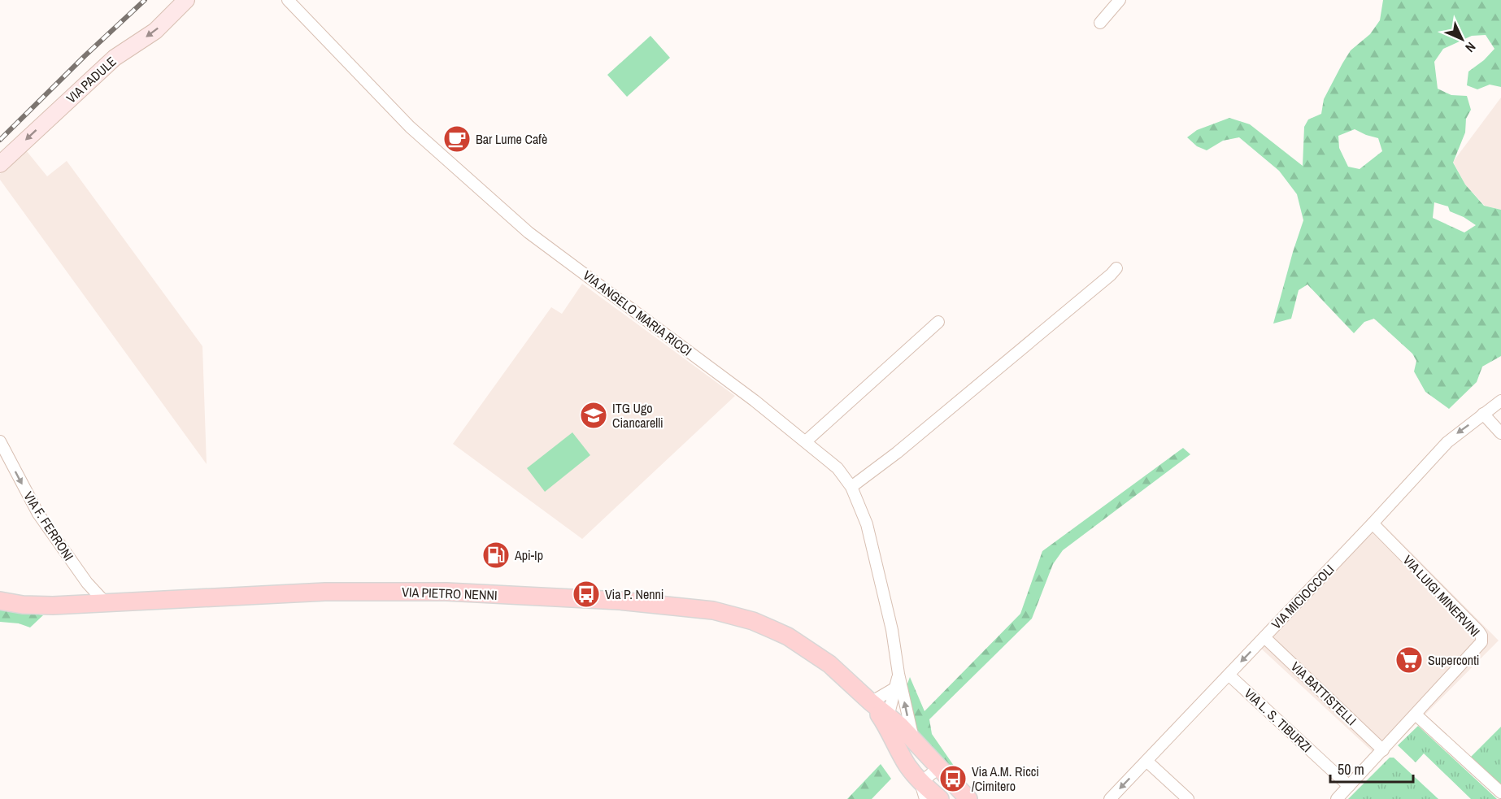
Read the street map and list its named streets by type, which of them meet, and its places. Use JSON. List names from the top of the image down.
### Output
{
  "streets": {
    "main road": ["VIA ANGELO MARIA RICCI", "VIA PIETRO NENNI"],
    "street": [
      "VIA PADULE",
      "VIA F. FERRONI",
      "VIA LUIGI MINERVINI",
      "VIA MICIOCCOLI",
      "VIA BATTISTELLI",
      "VIA L. S. TIBURZI"
    ]
  },
  "crossings": [
    ["VIA ANGELO MARIA RICCI", "VIA PIETRO NENNI"],
    ["VIA F. FERRONI", "VIA PIETRO NENNI"],
    ["VIA LUIGI MINERVINI", "VIA MICIOCCOLI"],
    ["VIA LUIGI MINERVINI", "VIA BATTISTELLI"],
    ["VIA LUIGI MINERVINI", "VIA L. S. TIBURZI"],
    ["VIA MICIOCCOLI", "VIA BATTISTELLI"],
    ["VIA MICIOCCOLI", "VIA L. S. TIBURZI"]
  ],
  "one_way": ["VIA PADULE", "VIA F. FERRONI", "VIA MICIOCCOLI"],
  "places": {
    "cafe": ["Bar Lume Cafè"],
    "school or university": ["ITG Ugo Ciancarelli"],
    "fuel station": ["Api-Ip"],
    "bus stop": ["Via P. Nenni", "Via A.M. Ricci /Cimitero"],
    "supermarket": ["Superconti"]
  },
  "scale_bar": "50 m",
  "north": "bottom right"
}
